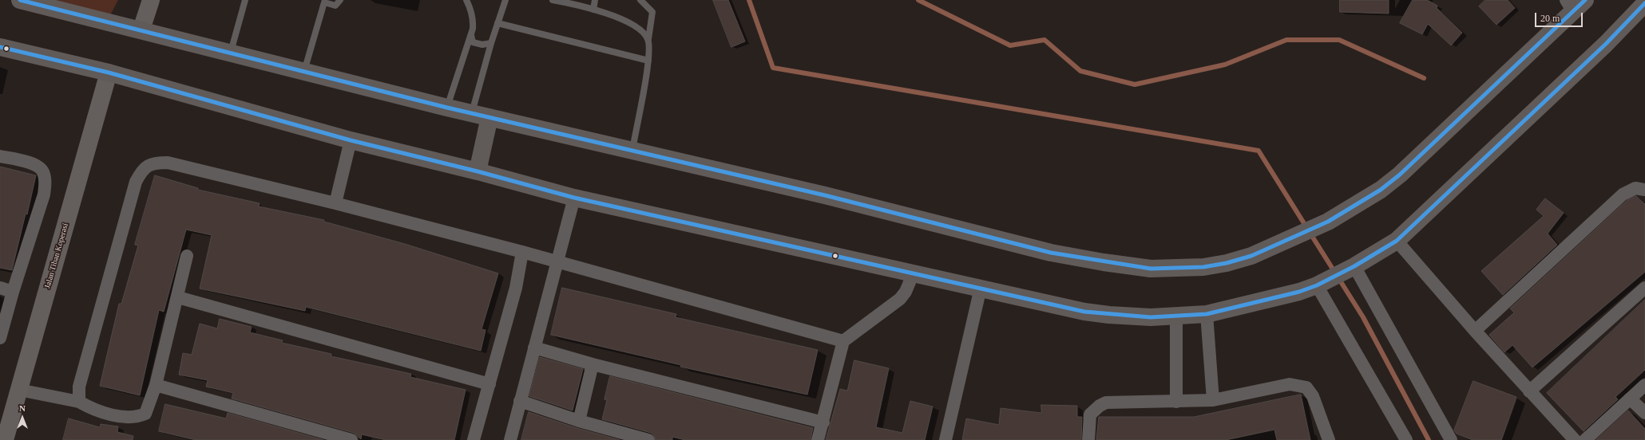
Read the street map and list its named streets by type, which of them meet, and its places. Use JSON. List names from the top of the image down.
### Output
{
  "streets": {
    "street": ["Jalan Tiban Koperasi"]
  },
  "scale_bar": "20 m",
  "north": "top"
}
